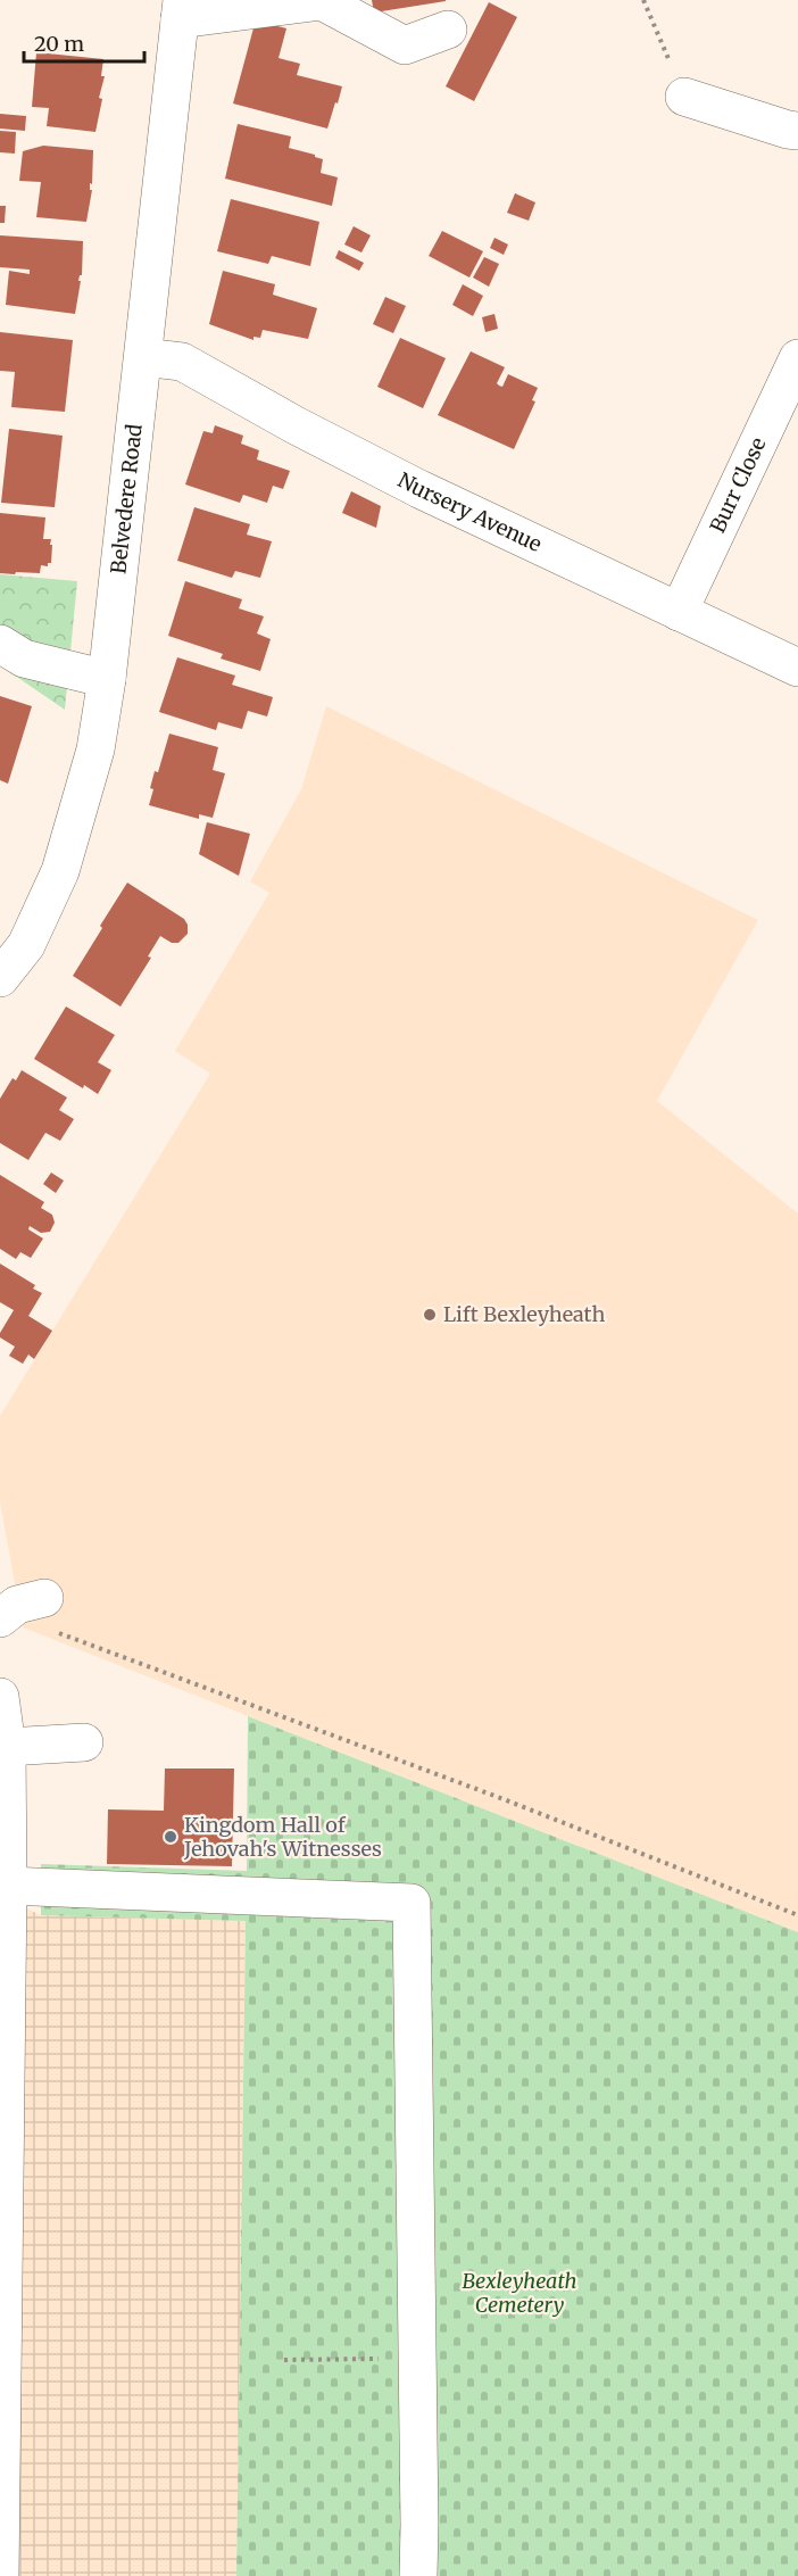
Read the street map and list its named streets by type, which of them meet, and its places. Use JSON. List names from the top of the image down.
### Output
{
  "streets": {
    "street": ["Burr Close", "Belvedere Road", "Nursery Avenue"]
  },
  "crossings": [
    ["Burr Close", "Nursery Avenue"],
    ["Belvedere Road", "Nursery Avenue"]
  ],
  "parks": ["Bexleyheath Cemetery"],
  "places": ["Lift Bexleyheath", "Kingdom Hall of Jehovah's Witnesses"],
  "scale_bar": "20 m"
}
